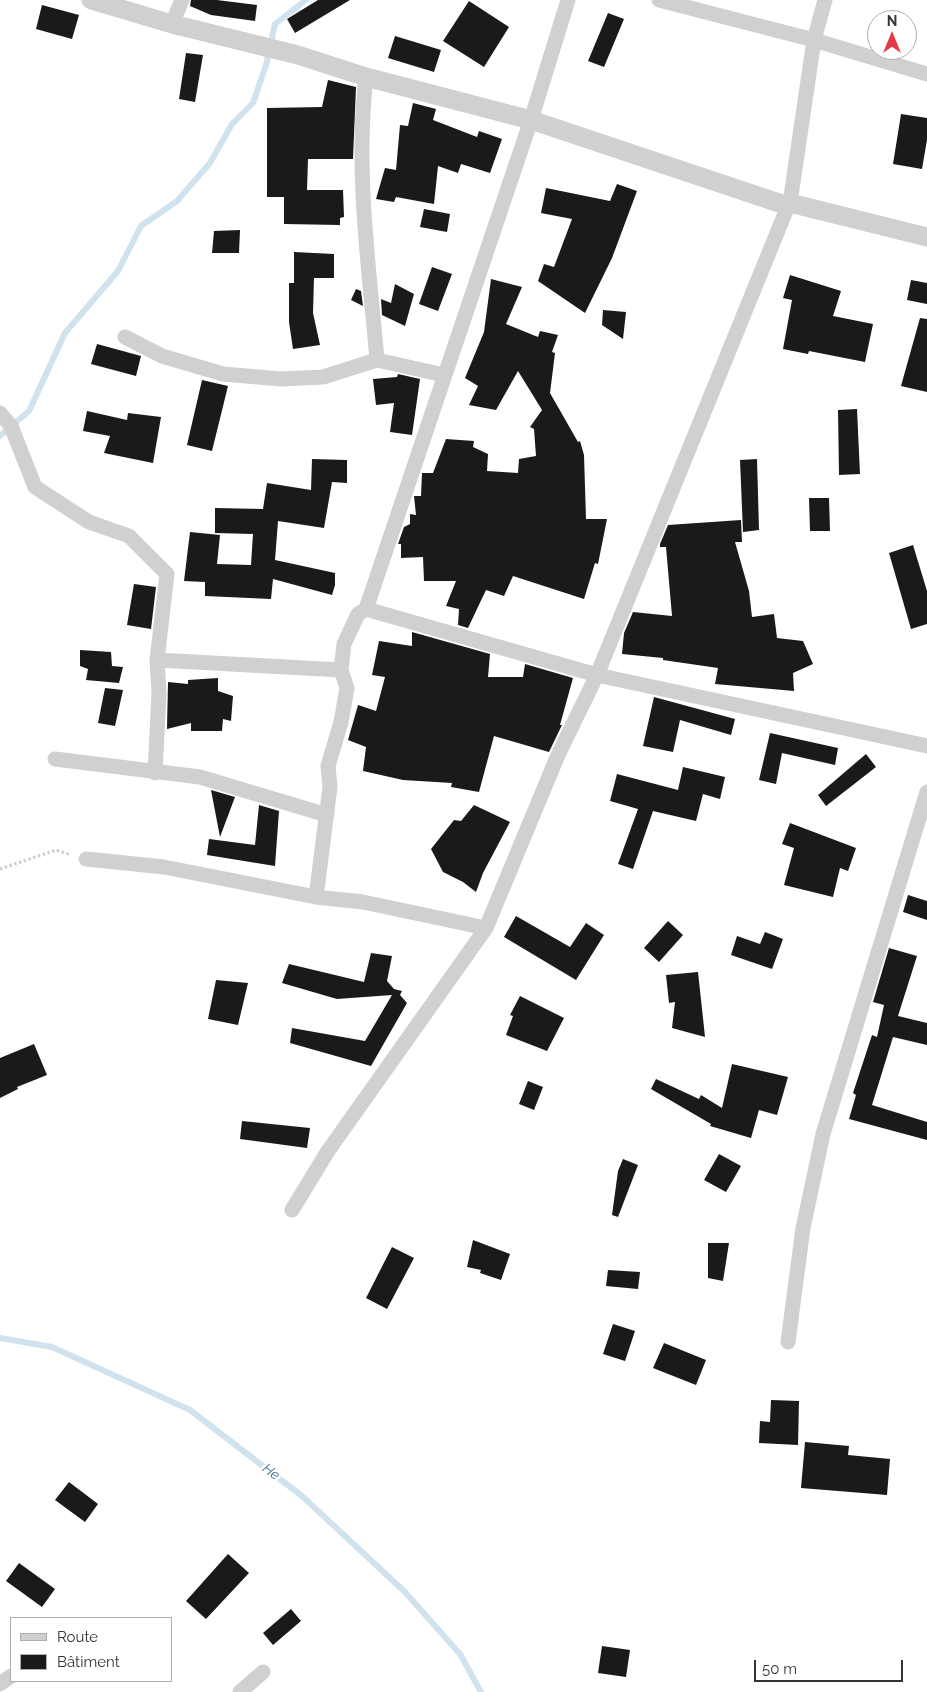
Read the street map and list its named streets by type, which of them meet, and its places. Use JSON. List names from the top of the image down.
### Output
{
  "water": ["He"],
  "legend": ["Route", "Bâtiment"],
  "scale_bar": "50 m",
  "north": "top"
}
